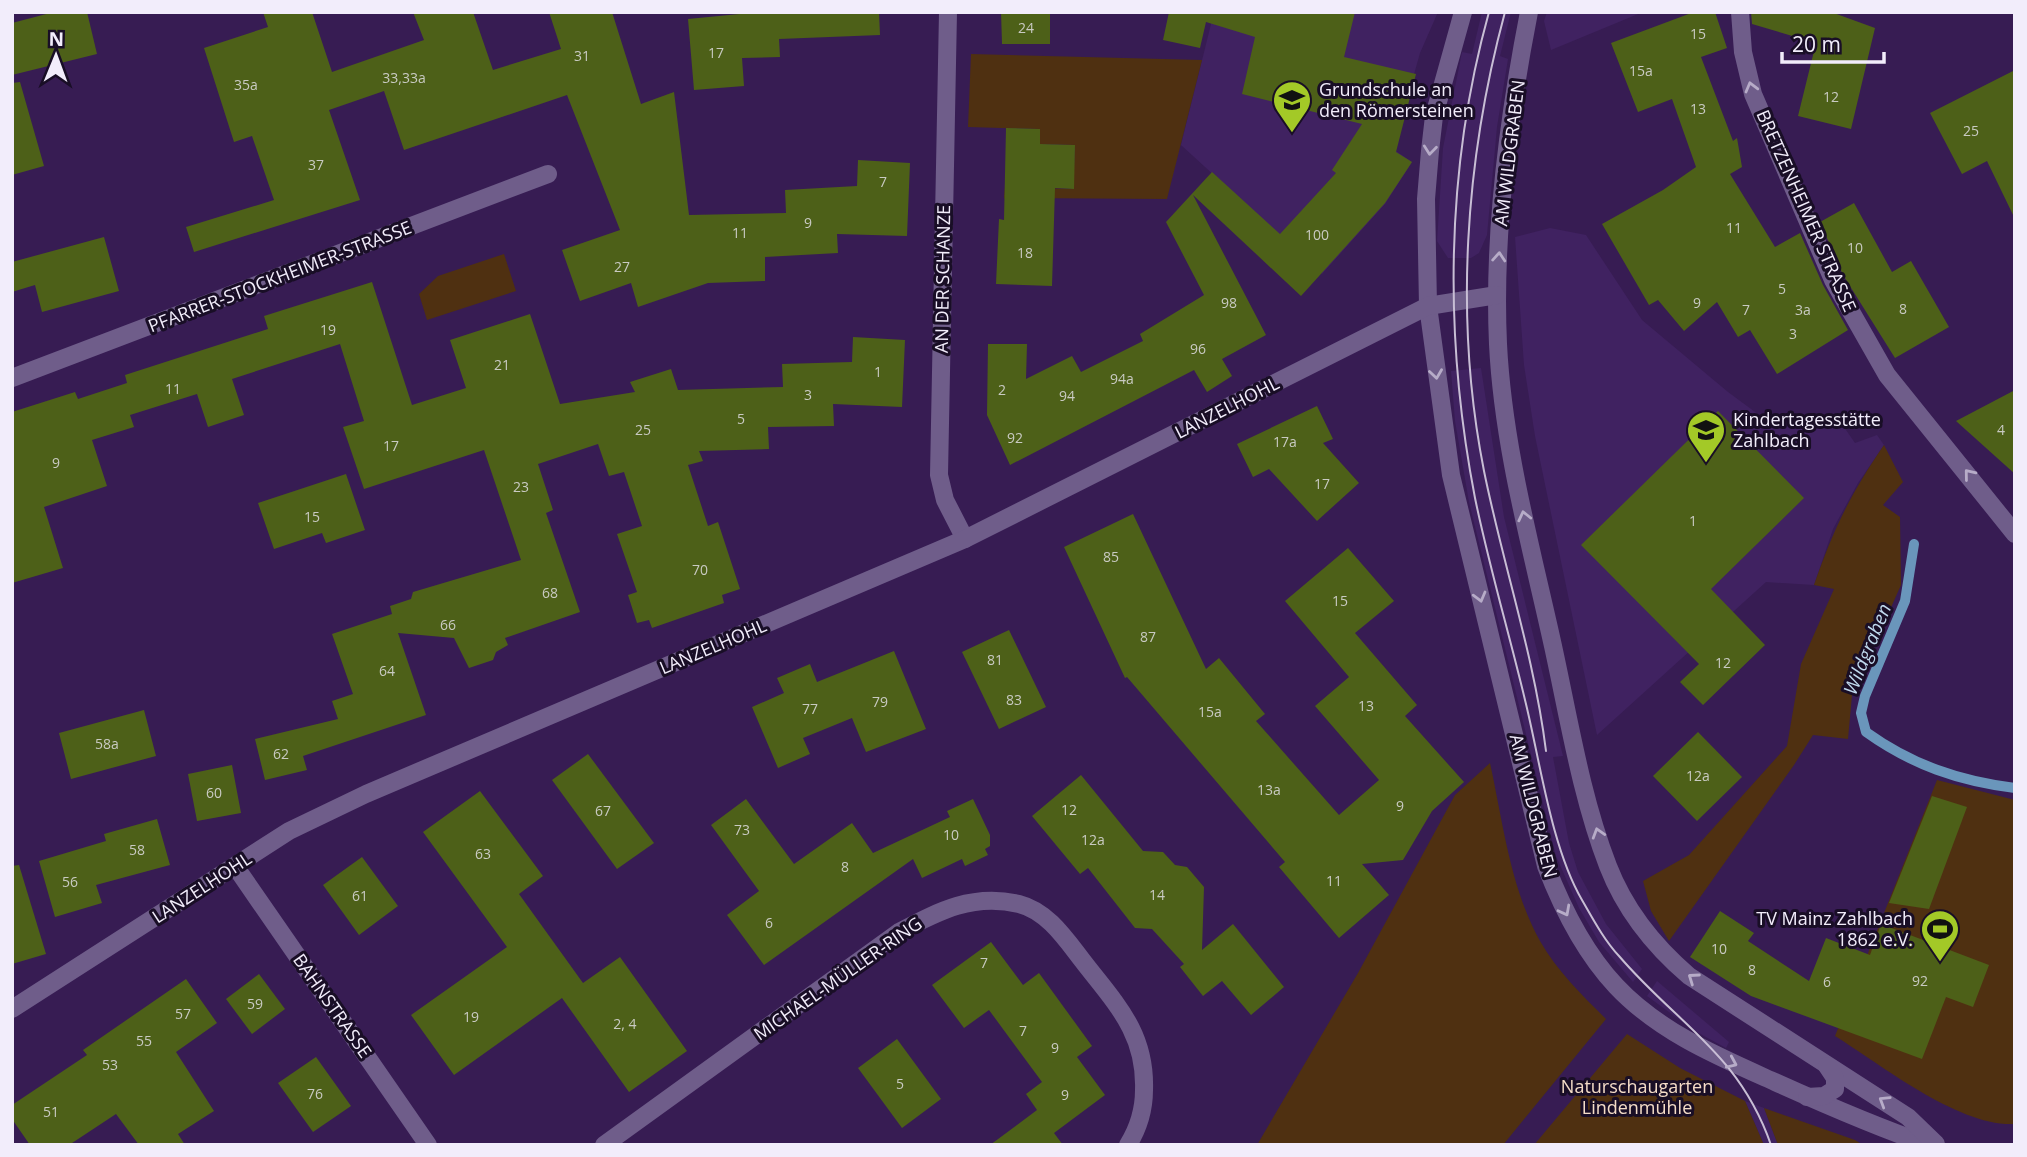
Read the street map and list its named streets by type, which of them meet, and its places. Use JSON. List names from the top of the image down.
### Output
{
  "streets": {
    "street": [
      "AM WILDGRABEN",
      "BRETZENHEIMER STRASSE",
      "PFARRER-STOCKHEIMER-STRASSE",
      "AN DER SCHANZE",
      "LANZELHOHL",
      "MICHAEL-MÜLLER-RING",
      "BAHNSTRASSE"
    ]
  },
  "crossings": [
    ["AM WILDGRABEN", "LANZELHOHL"],
    ["AN DER SCHANZE", "LANZELHOHL"],
    ["LANZELHOHL", "BAHNSTRASSE"]
  ],
  "one_way": ["BRETZENHEIMER STRASSE"],
  "water": ["Wildgraben"],
  "parks": ["Naturschaugarten Lindenmühle"],
  "places": {
    "school or university": ["Grundschule an den Römersteinen", "Kindertagesstätte Zahlbach"],
    "sports": ["TV Mainz Zahlbach 1862 e.V."]
  },
  "house_numbers": [
    "24",
    "15",
    "17",
    "31",
    "15a",
    "33,33a",
    "35a",
    "12",
    "13",
    "25",
    "37",
    "7",
    "9",
    "11",
    "11",
    "100",
    "10",
    "18",
    "27",
    "5",
    "98",
    "9",
    "8",
    "7",
    "3a",
    "19",
    "3",
    "96",
    "21",
    "1",
    "94a",
    "11",
    "2",
    "3",
    "94",
    "5",
    "25",
    "4",
    "92",
    "17a",
    "17",
    "9",
    "17",
    "23",
    "15",
    "1",
    "85",
    "70",
    "68",
    "15",
    "66",
    "87",
    "81",
    "12",
    "64",
    "83",
    "79",
    "13",
    "77",
    "15a",
    "58a",
    "62",
    "12a",
    "13a",
    "60",
    "9",
    "12",
    "67",
    "73",
    "10",
    "12a",
    "58",
    "63",
    "8",
    "11",
    "56",
    "14",
    "61",
    "6",
    "10",
    "7",
    "8",
    "92",
    "6",
    "59",
    "57",
    "19",
    "2, 4",
    "7",
    "55",
    "9",
    "53",
    "5",
    "76",
    "9",
    "51"
  ],
  "scale_bar": "20 m",
  "north": "top"
}
